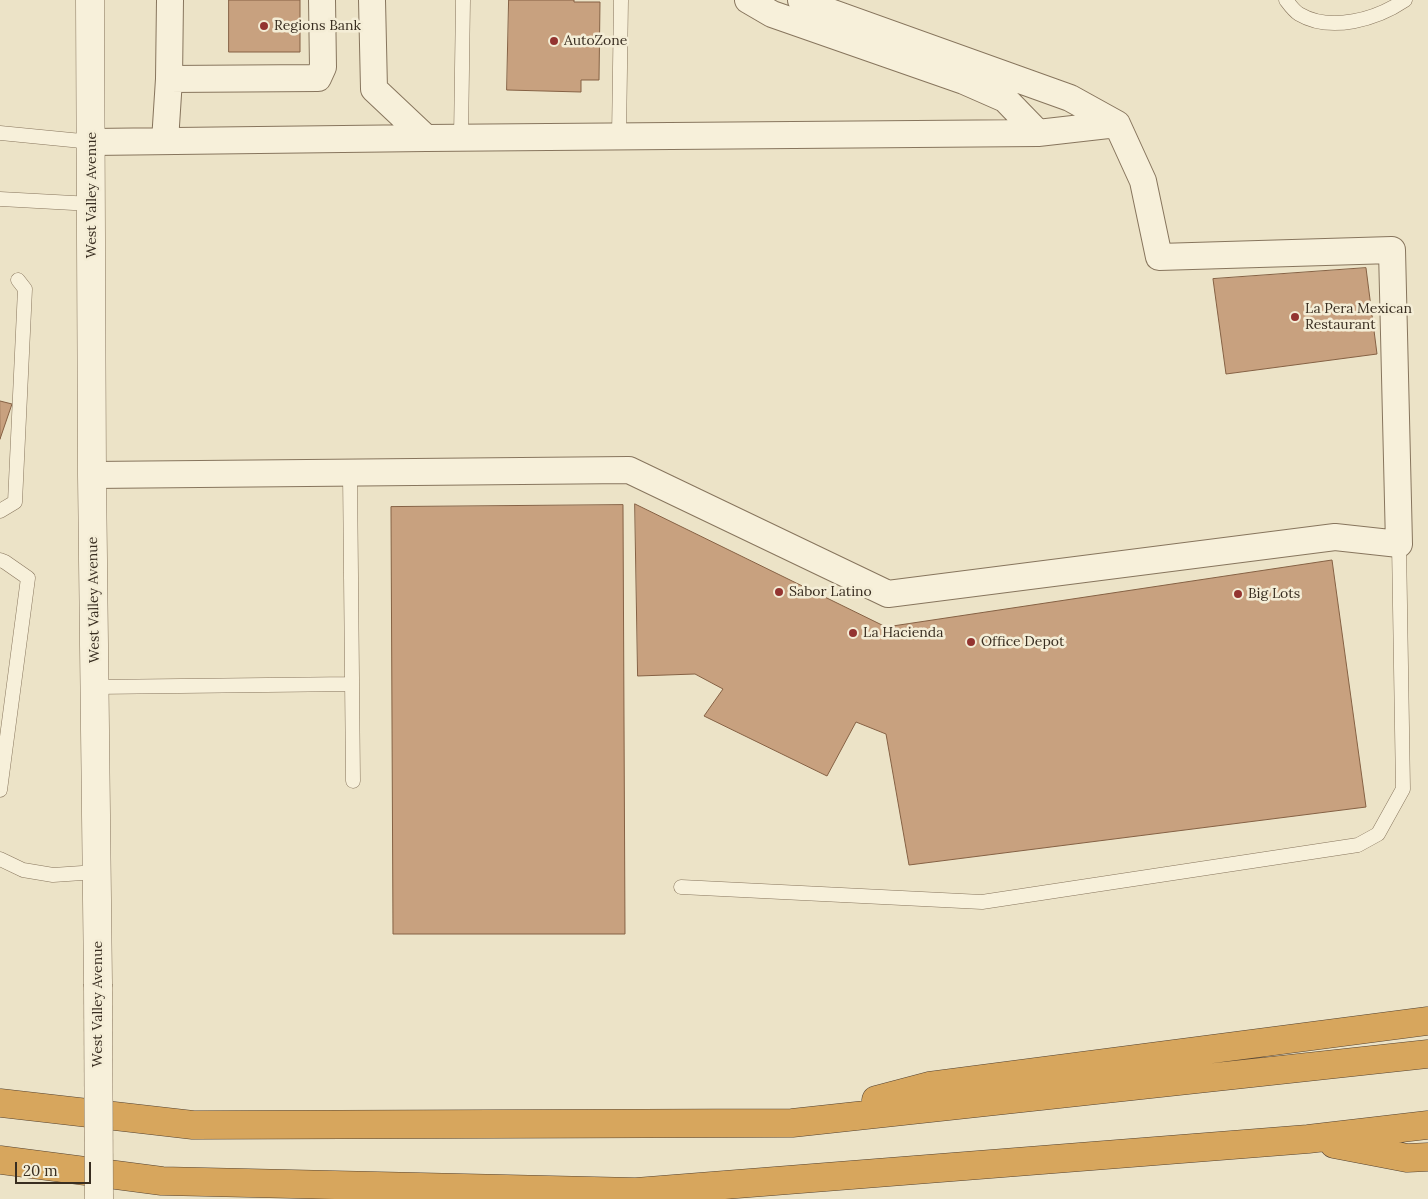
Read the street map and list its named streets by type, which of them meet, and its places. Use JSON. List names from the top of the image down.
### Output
{
  "streets": {
    "street": ["West Valley Avenue"]
  },
  "places": [
    "Regions Bank",
    "AutoZone",
    "La Pera Mexican Restaurant",
    "Sabor Latino",
    "Big Lots",
    "La Hacienda",
    "Office Depot"
  ],
  "scale_bar": "20 m"
}
